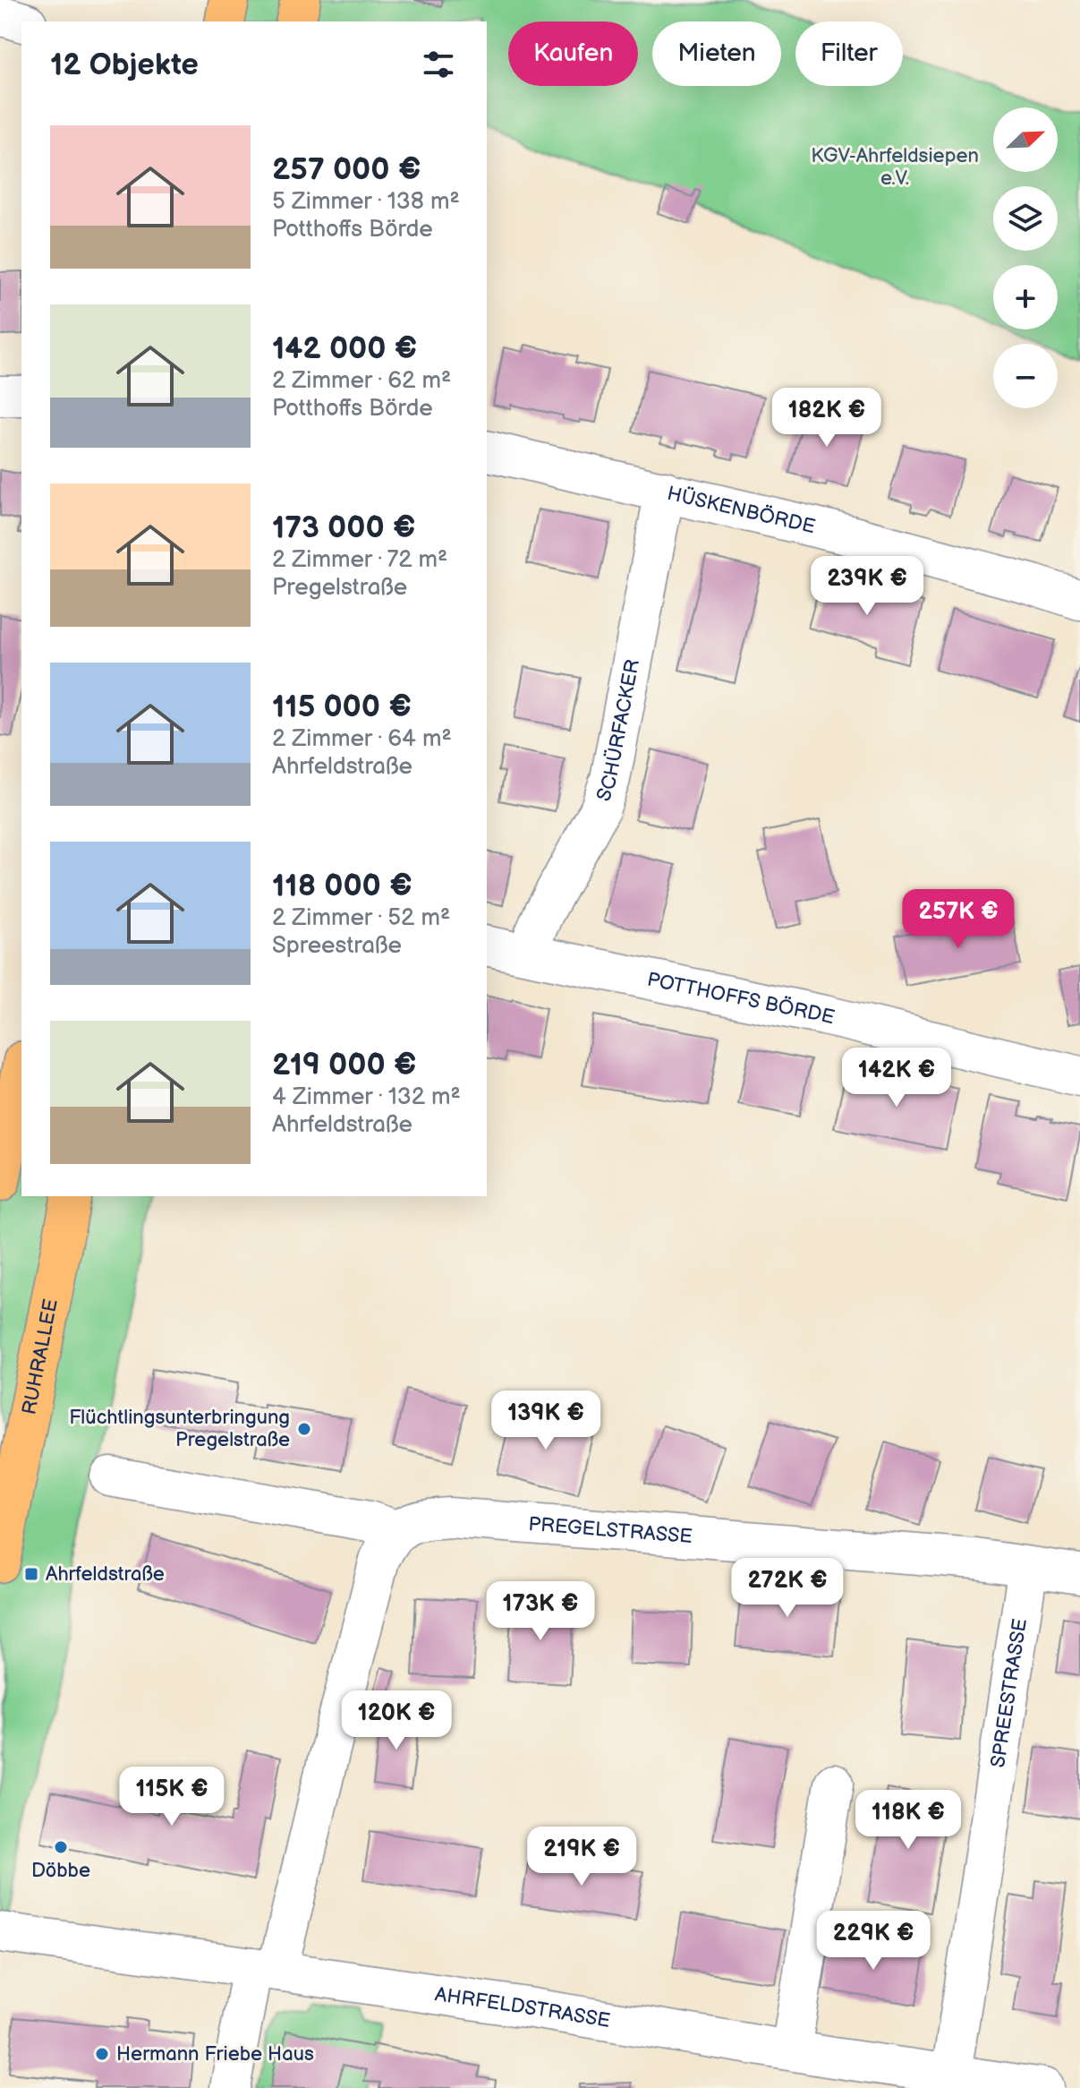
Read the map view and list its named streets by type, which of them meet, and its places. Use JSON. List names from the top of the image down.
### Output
{
  "streets": {
    "main road": ["RUHRALLEE"],
    "street": [
      "HÜSKENBÖRDE",
      "SCHÜRFACKER",
      "POTTHOFFS BÖRDE",
      "PREGELSTRASSE",
      "SPREESTRASSE",
      "AHRFELDSTRASSE"
    ]
  },
  "crossings": [
    ["HÜSKENBÖRDE", "SCHÜRFACKER"],
    ["SCHÜRFACKER", "POTTHOFFS BÖRDE"],
    ["PREGELSTRASSE", "SPREESTRASSE"],
    ["SPREESTRASSE", "AHRFELDSTRASSE"]
  ],
  "parks": ["KGV-Ahrfeldsiepen e.V."],
  "places": {
    "other": ["Flüchtlingsunterbringung Pregelstraße", "Döbbe", "Hermann Friebe Haus"],
    "transit": ["Ahrfeldstraße"]
  },
  "north": "top right",
  "page": {
    "chip": ["Kaufen", "Mieten", "Filter"],
    "heading": "12 Objekte",
    "map_buttons": ["+", "−"],
    "list": [
      {
        "name": "257 000 €",
        "note": "5 Zimmer · 138 m² · Potthoffs Börde"
      },
      {
        "name": "142 000 €",
        "note": "2 Zimmer · 62 m² · Potthoffs Börde"
      },
      {
        "name": "173 000 €",
        "note": "2 Zimmer · 72 m² · Pregelstraße"
      },
      {
        "name": "115 000 €",
        "note": "2 Zimmer · 64 m² · Ahrfeldstraße"
      },
      {
        "name": "118 000 €",
        "note": "2 Zimmer · 52 m² · Spreestraße"
      },
      {
        "name": "219 000 €",
        "note": "4 Zimmer · 132 m² · Ahrfeldstraße"
      }
    ],
    "price": [
      "182K €",
      "239K €",
      "257K €",
      "142K €",
      "139K €",
      "272K €",
      "173K €",
      "120K €",
      "115K €",
      "118K €",
      "219K €",
      "229K €"
    ]
  }
}
